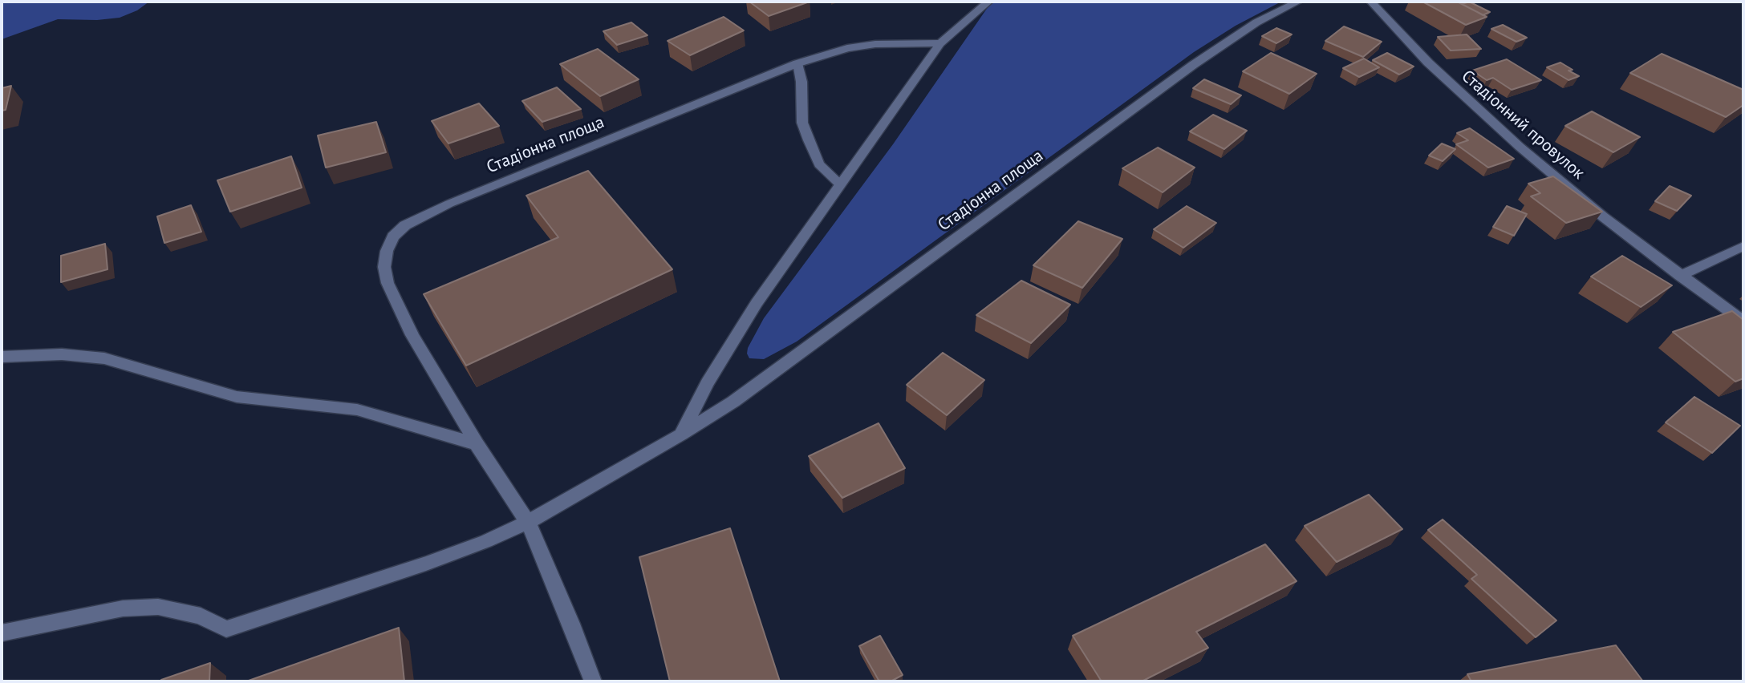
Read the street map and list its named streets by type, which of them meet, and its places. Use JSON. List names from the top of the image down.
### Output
{
  "streets": {
    "street": ["Стадіонний провулок", "Стадіонна площа"]
  }
}
